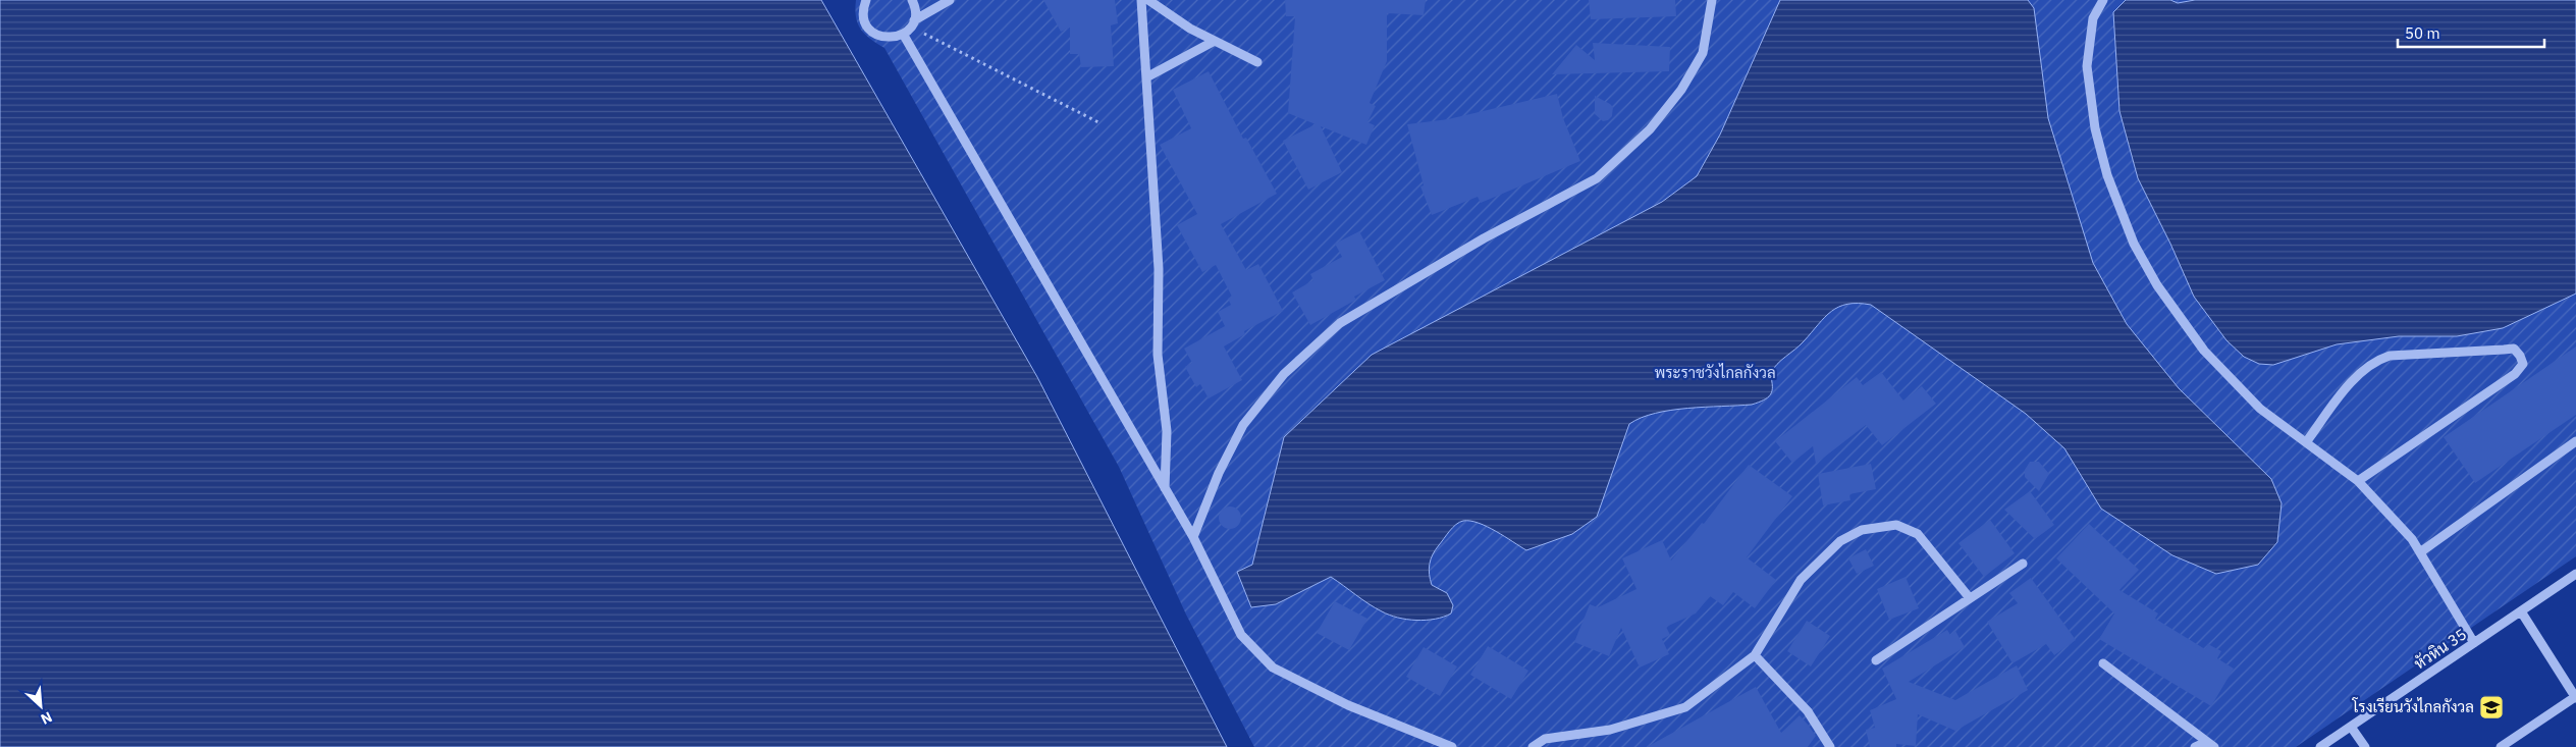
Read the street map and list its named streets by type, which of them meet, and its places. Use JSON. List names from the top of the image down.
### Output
{
  "streets": {
    "street": ["หัวหิน 35"]
  },
  "parks": ["พระราชวังไกลกังวล"],
  "places": {
    "school or university": ["โรงเรียนวังไกลกังวล"]
  },
  "scale_bar": "50 m",
  "north": "bottom right"
}
